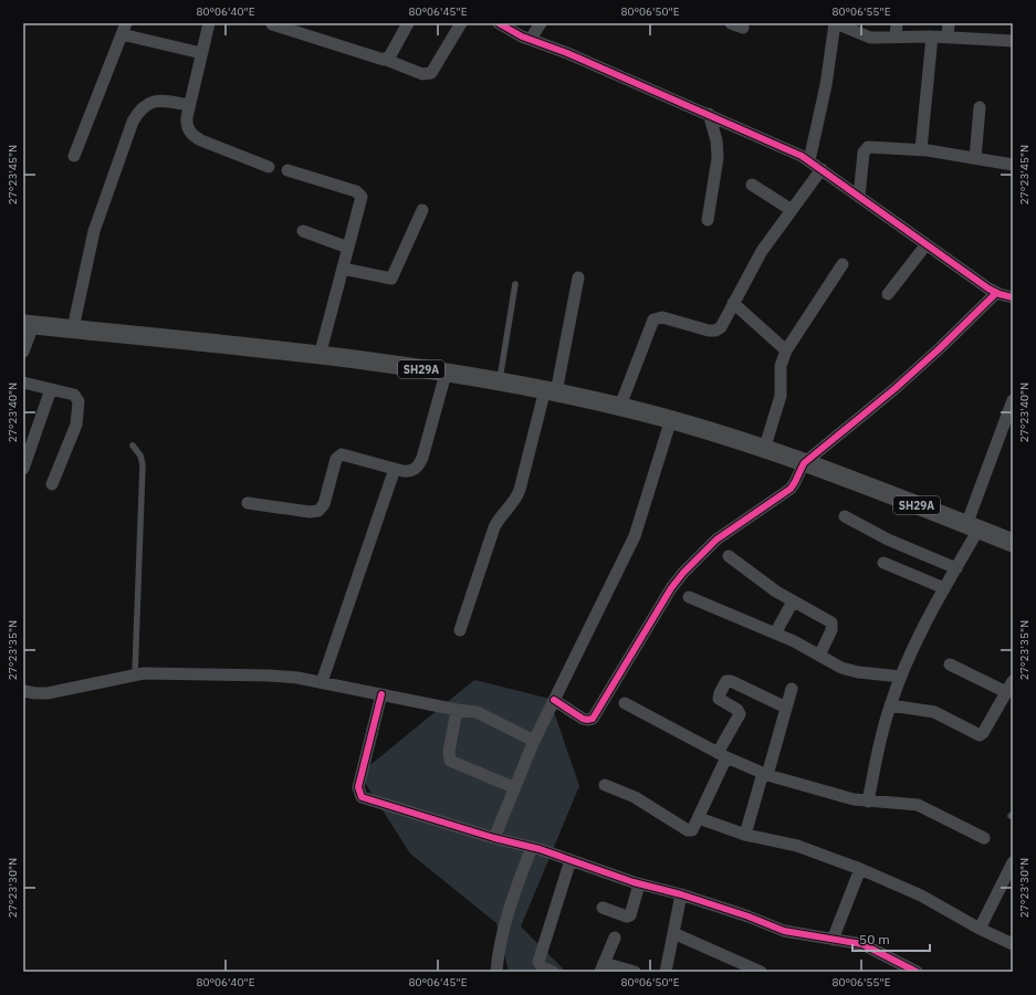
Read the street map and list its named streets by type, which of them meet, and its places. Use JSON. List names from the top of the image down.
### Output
{
  "streets": {
    "main road": ["SH29A"]
  },
  "scale_bar": "50 m",
  "coordinates": [
    "80°06'40\"E",
    "80°06'45\"E",
    "80°06'50\"E",
    "80°06'55\"E",
    "27°23'45\"N",
    "27°23'40\"N",
    "27°23'35\"N",
    "27°23'30\"N"
  ]
}
